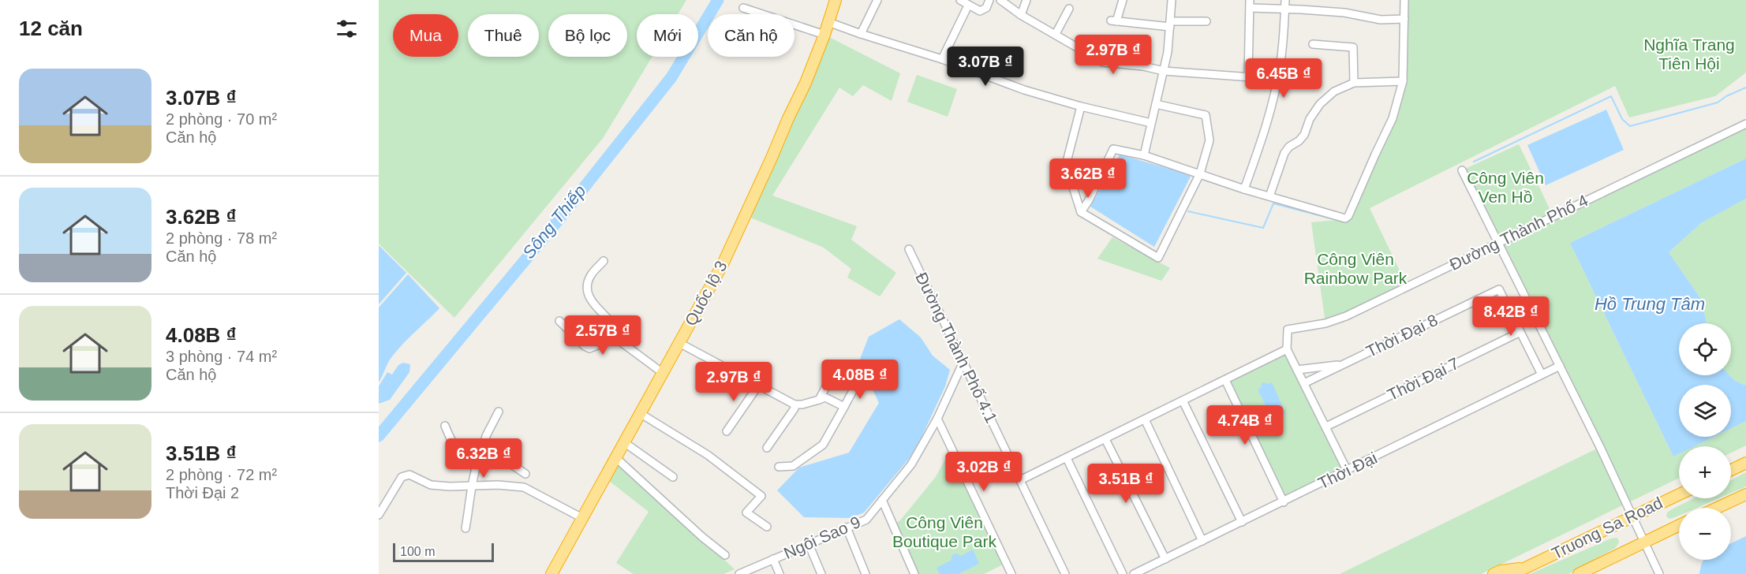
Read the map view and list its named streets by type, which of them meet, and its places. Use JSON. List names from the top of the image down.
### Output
{
  "streets": {
    "highway": ["Quốc lộ 3", "Truong Sa Road"],
    "street": [
      "Đường Thành Phố 4",
      "Thời Đại 8",
      "Đường Thành Phố 4.1",
      "Thời Đại 7",
      "Thời Đại",
      "Ngôi Sao 9"
    ]
  },
  "crossings": [
    ["Thời Đại 8", "Thời Đại 7"],
    ["Đường Thành Phố 4.1", "Ngôi Sao 9"]
  ],
  "water": ["Sông Thiếp", "Hồ Trung Tâm"],
  "parks": [
    "Nghĩa Trang Tiên Hội",
    "Công Viên Ven Hồ",
    "Công Viên Rainbow Park",
    "Công Viên Boutique Park"
  ],
  "scale_bar": "100 m",
  "page": {
    "heading": "12 căn",
    "chip": [
      "Mua",
      "Thuê",
      "Bộ lọc",
      "Mới",
      "Căn hộ"
    ],
    "price": [
      "2.97B ₫",
      "3.07B ₫",
      "6.45B ₫",
      "3.62B ₫",
      "8.42B ₫",
      "2.57B ₫",
      "4.08B ₫",
      "2.97B ₫",
      "4.74B ₫",
      "6.32B ₫",
      "3.02B ₫",
      "3.51B ₫"
    ],
    "list": [
      {
        "name": "3.07B ₫",
        "note": "2 phòng · 70 m² · Căn hộ"
      },
      {
        "name": "3.62B ₫",
        "note": "2 phòng · 78 m² · Căn hộ"
      },
      {
        "name": "4.08B ₫",
        "note": "3 phòng · 74 m² · Căn hộ"
      },
      {
        "name": "3.51B ₫",
        "note": "2 phòng · 72 m² · Thời Đại 2"
      }
    ],
    "map_buttons": ["+", "−"],
    "scale": "100 m"
  }
}
